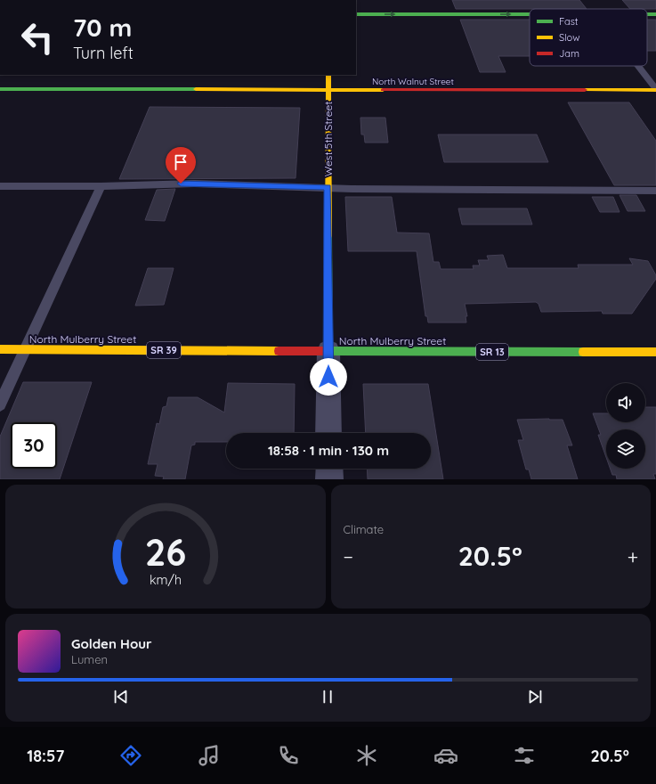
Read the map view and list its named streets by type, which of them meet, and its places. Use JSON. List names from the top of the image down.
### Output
{
  "streets": {
    "main road": [
      "North Walnut Street",
      "West 5th Street",
      "North Mulberry Street",
      "SR 39",
      "SR 13"
    ]
  },
  "crossings": [
    ["North Walnut Street", "West 5th Street"],
    ["West 5th Street", "North Mulberry Street"]
  ],
  "legend": ["Fast", "Slow", "Jam"],
  "page": {
    "turn": ["70 m", "Turn left"],
    "limit": "30",
    "trip": "18:58 · 1 min · 130 m",
    "tile": "Climate",
    "heat": ["−", "20.5°", "+"],
    "song": ["Golden Hour", "Lumen"],
    "tabs": ["18:57", "20.5°"],
    "gauge": ["26", "km/h"]
  }
}
